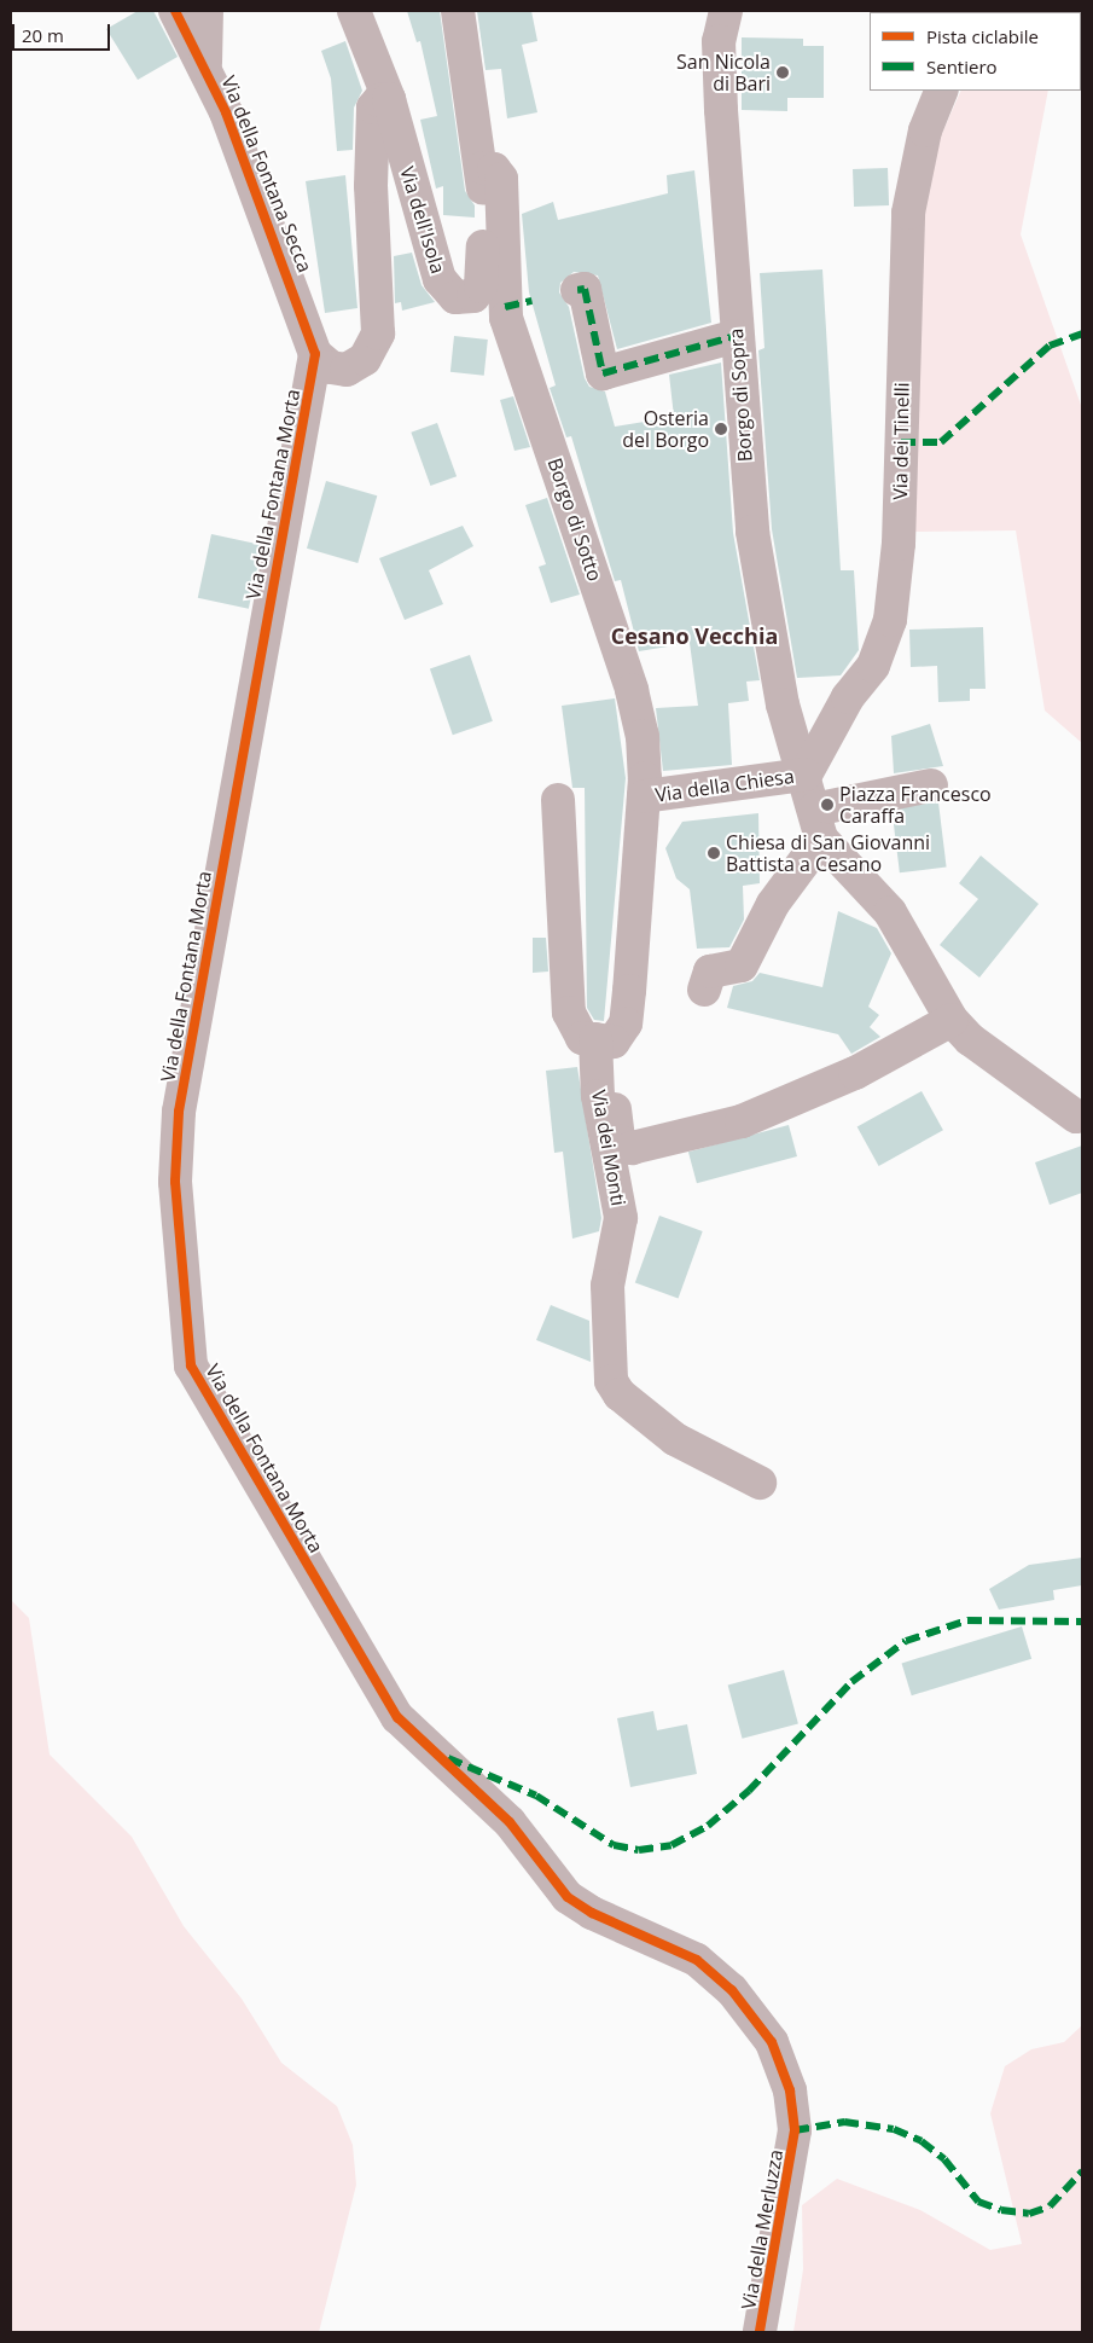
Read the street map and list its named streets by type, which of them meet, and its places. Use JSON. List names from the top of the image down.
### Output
{
  "streets": {
    "street": [
      "Via della Fontana Secca",
      "Via dell'Isola",
      "Borgo di Sopra",
      "Via dei Tinelli",
      "Via della Fontana Morta",
      "Borgo di Sotto",
      "Via della Chiesa",
      "Via dei Monti",
      "Via della Merluzza"
    ]
  },
  "crossings": [
    ["Via della Fontana Secca", "Via dell'Isola"],
    ["Via della Fontana Secca", "Via della Fontana Morta"],
    ["Via dell'Isola", "Via della Fontana Morta"],
    ["Via dell'Isola", "Borgo di Sotto"],
    ["Borgo di Sopra", "Via dei Tinelli"],
    ["Borgo di Sopra", "Via della Chiesa"],
    ["Via dei Tinelli", "Via della Chiesa"],
    ["Via della Fontana Morta", "Via della Merluzza"],
    ["Borgo di Sotto", "Via della Chiesa"],
    ["Borgo di Sotto", "Via dei Monti"]
  ],
  "districts": ["Cesano Vecchia"],
  "places": [
    "San Nicola di Bari",
    "Osteria del Borgo",
    "Piazza Francesco Caraffa",
    "Chiesa di San Giovanni Battista a Cesano"
  ],
  "legend": ["Pista ciclabile", "Sentiero"],
  "scale_bar": "20 m"
}
